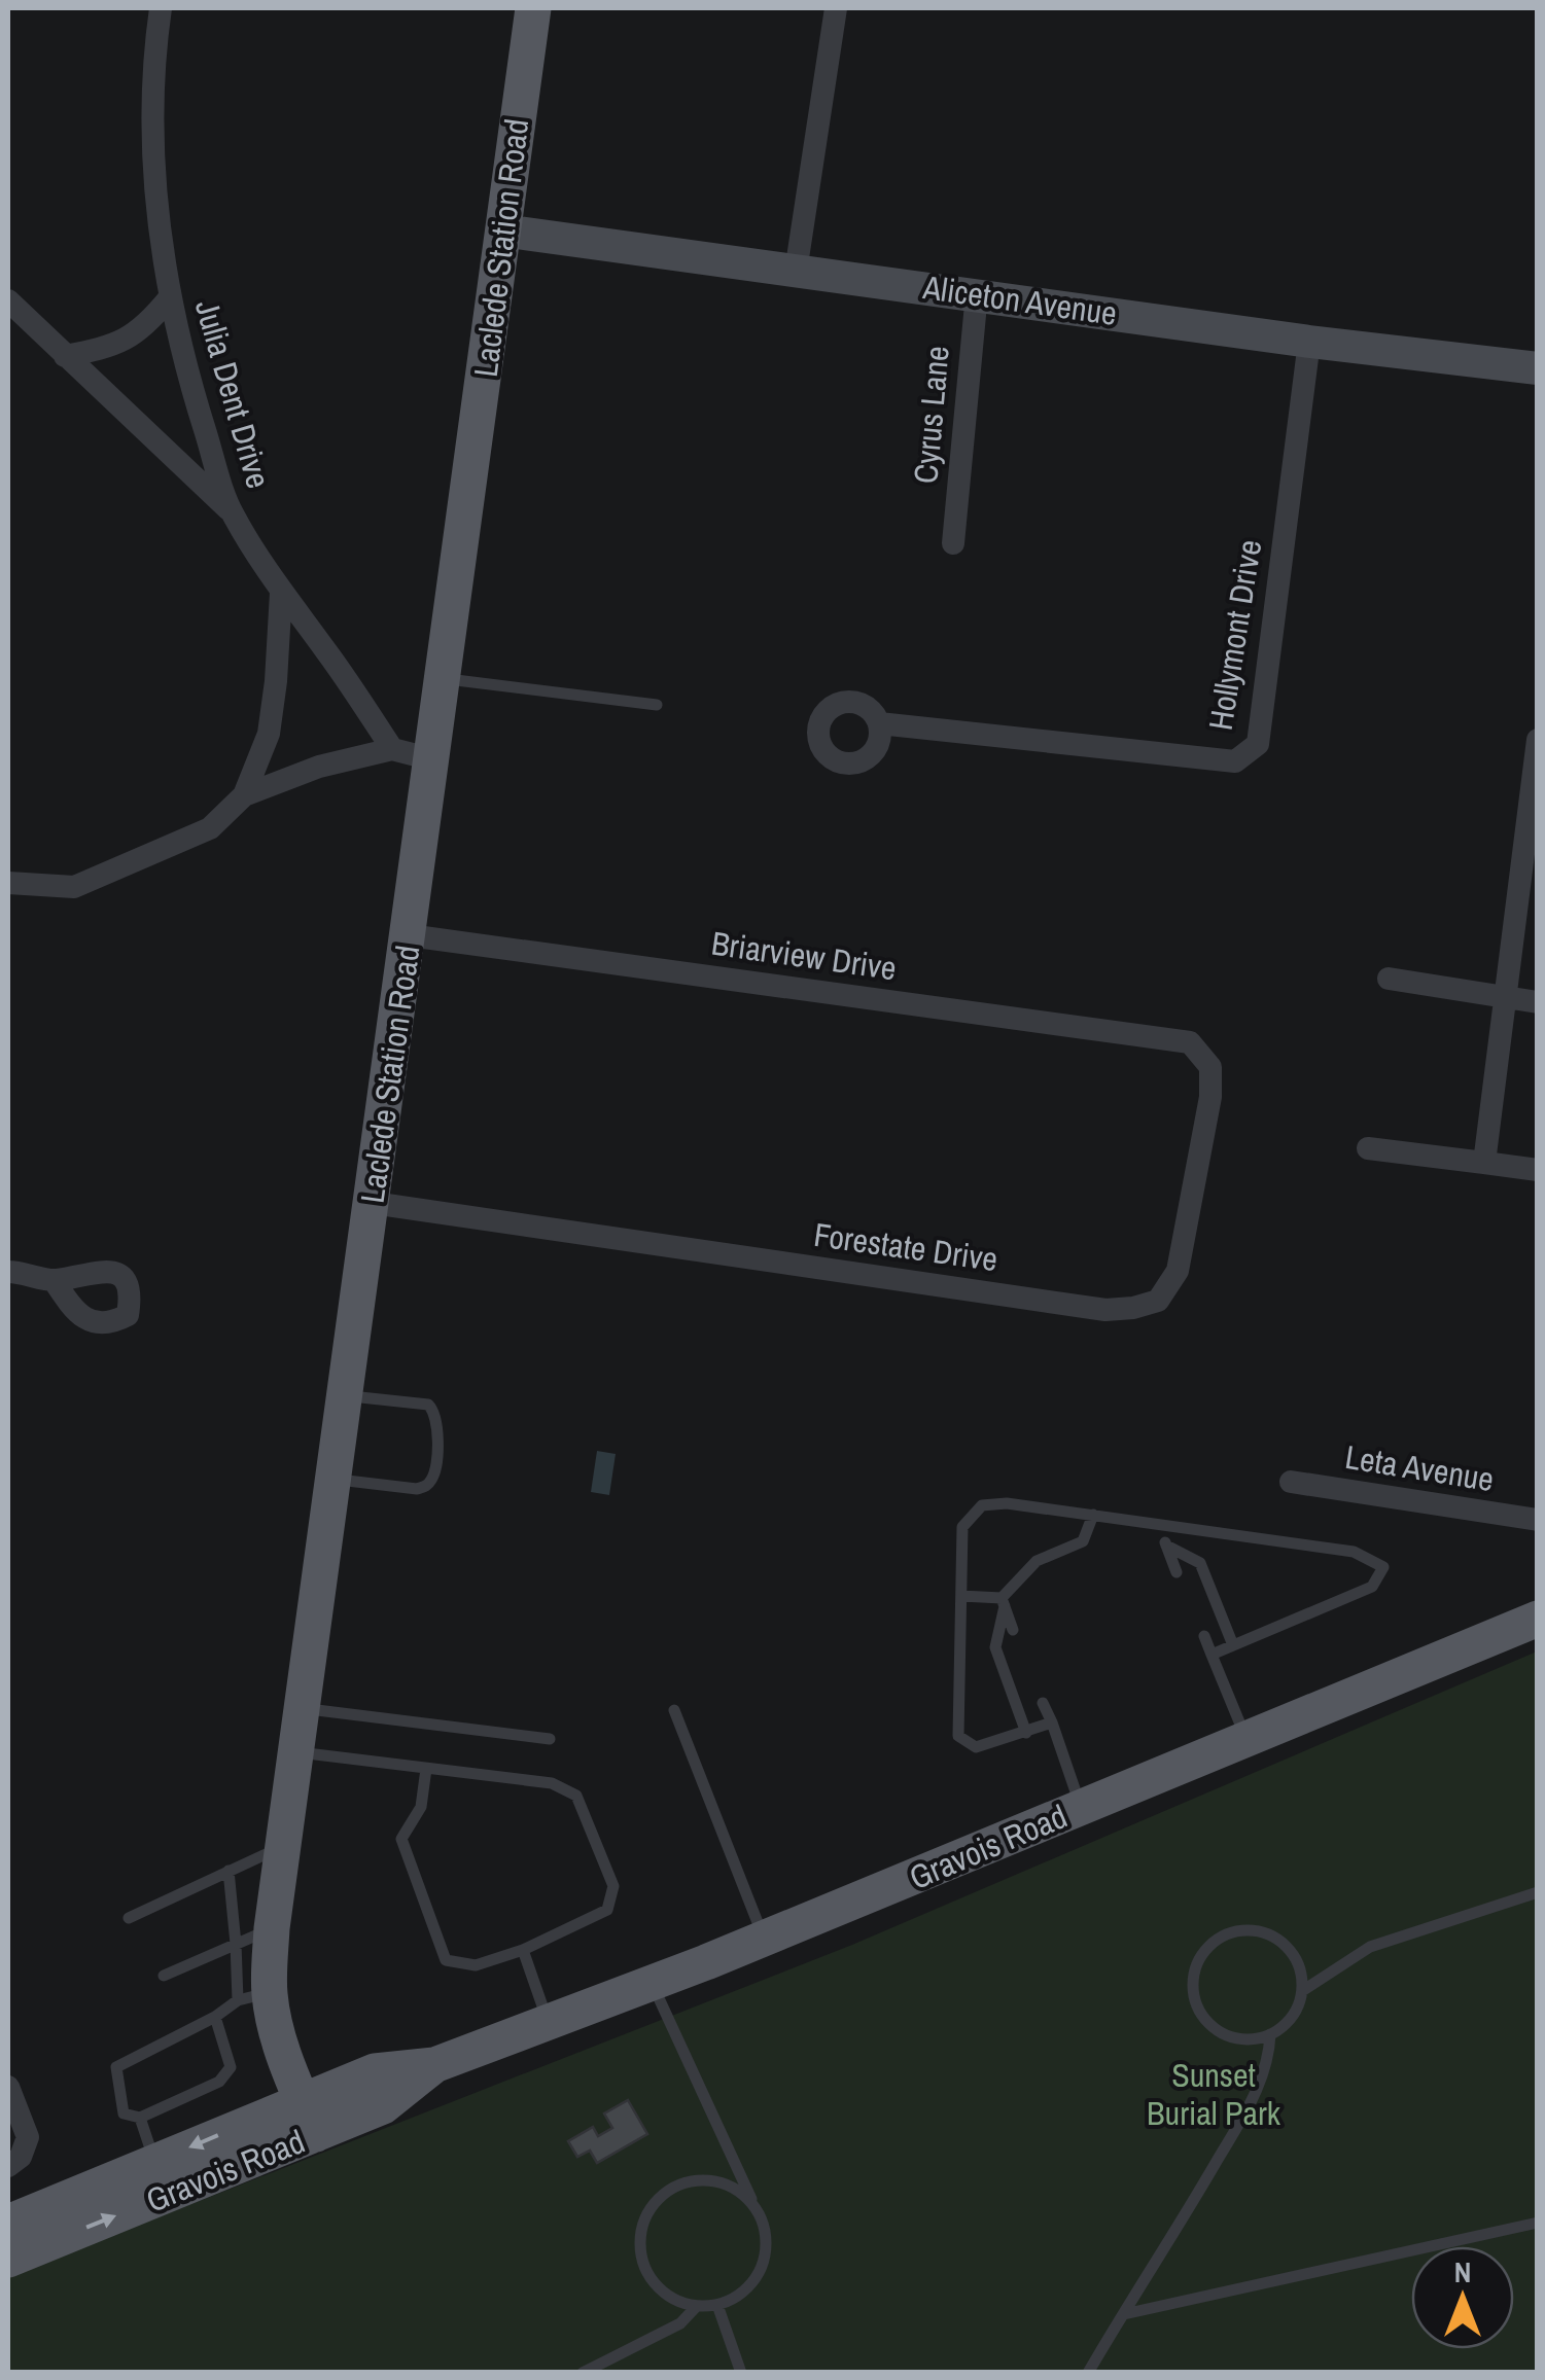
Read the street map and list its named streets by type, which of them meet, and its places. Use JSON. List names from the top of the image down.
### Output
{
  "streets": {
    "main road": ["Laclede Station Road", "Gravois Road"],
    "street": [
      "Aliceton Avenue",
      "Julia Dent Drive",
      "Cyrus Lane",
      "Hollymont Drive",
      "Briarview Drive",
      "Forestate Drive",
      "Leta Avenue"
    ]
  },
  "crossings": [
    ["Laclede Station Road", "Aliceton Avenue"],
    ["Laclede Station Road", "Briarview Drive"],
    ["Laclede Station Road", "Forestate Drive"],
    ["Laclede Station Road", "Gravois Road"],
    ["Aliceton Avenue", "Cyrus Lane"],
    ["Aliceton Avenue", "Hollymont Drive"],
    ["Briarview Drive", "Forestate Drive"]
  ],
  "parks": ["Sunset Burial Park"],
  "north": "top"
}
